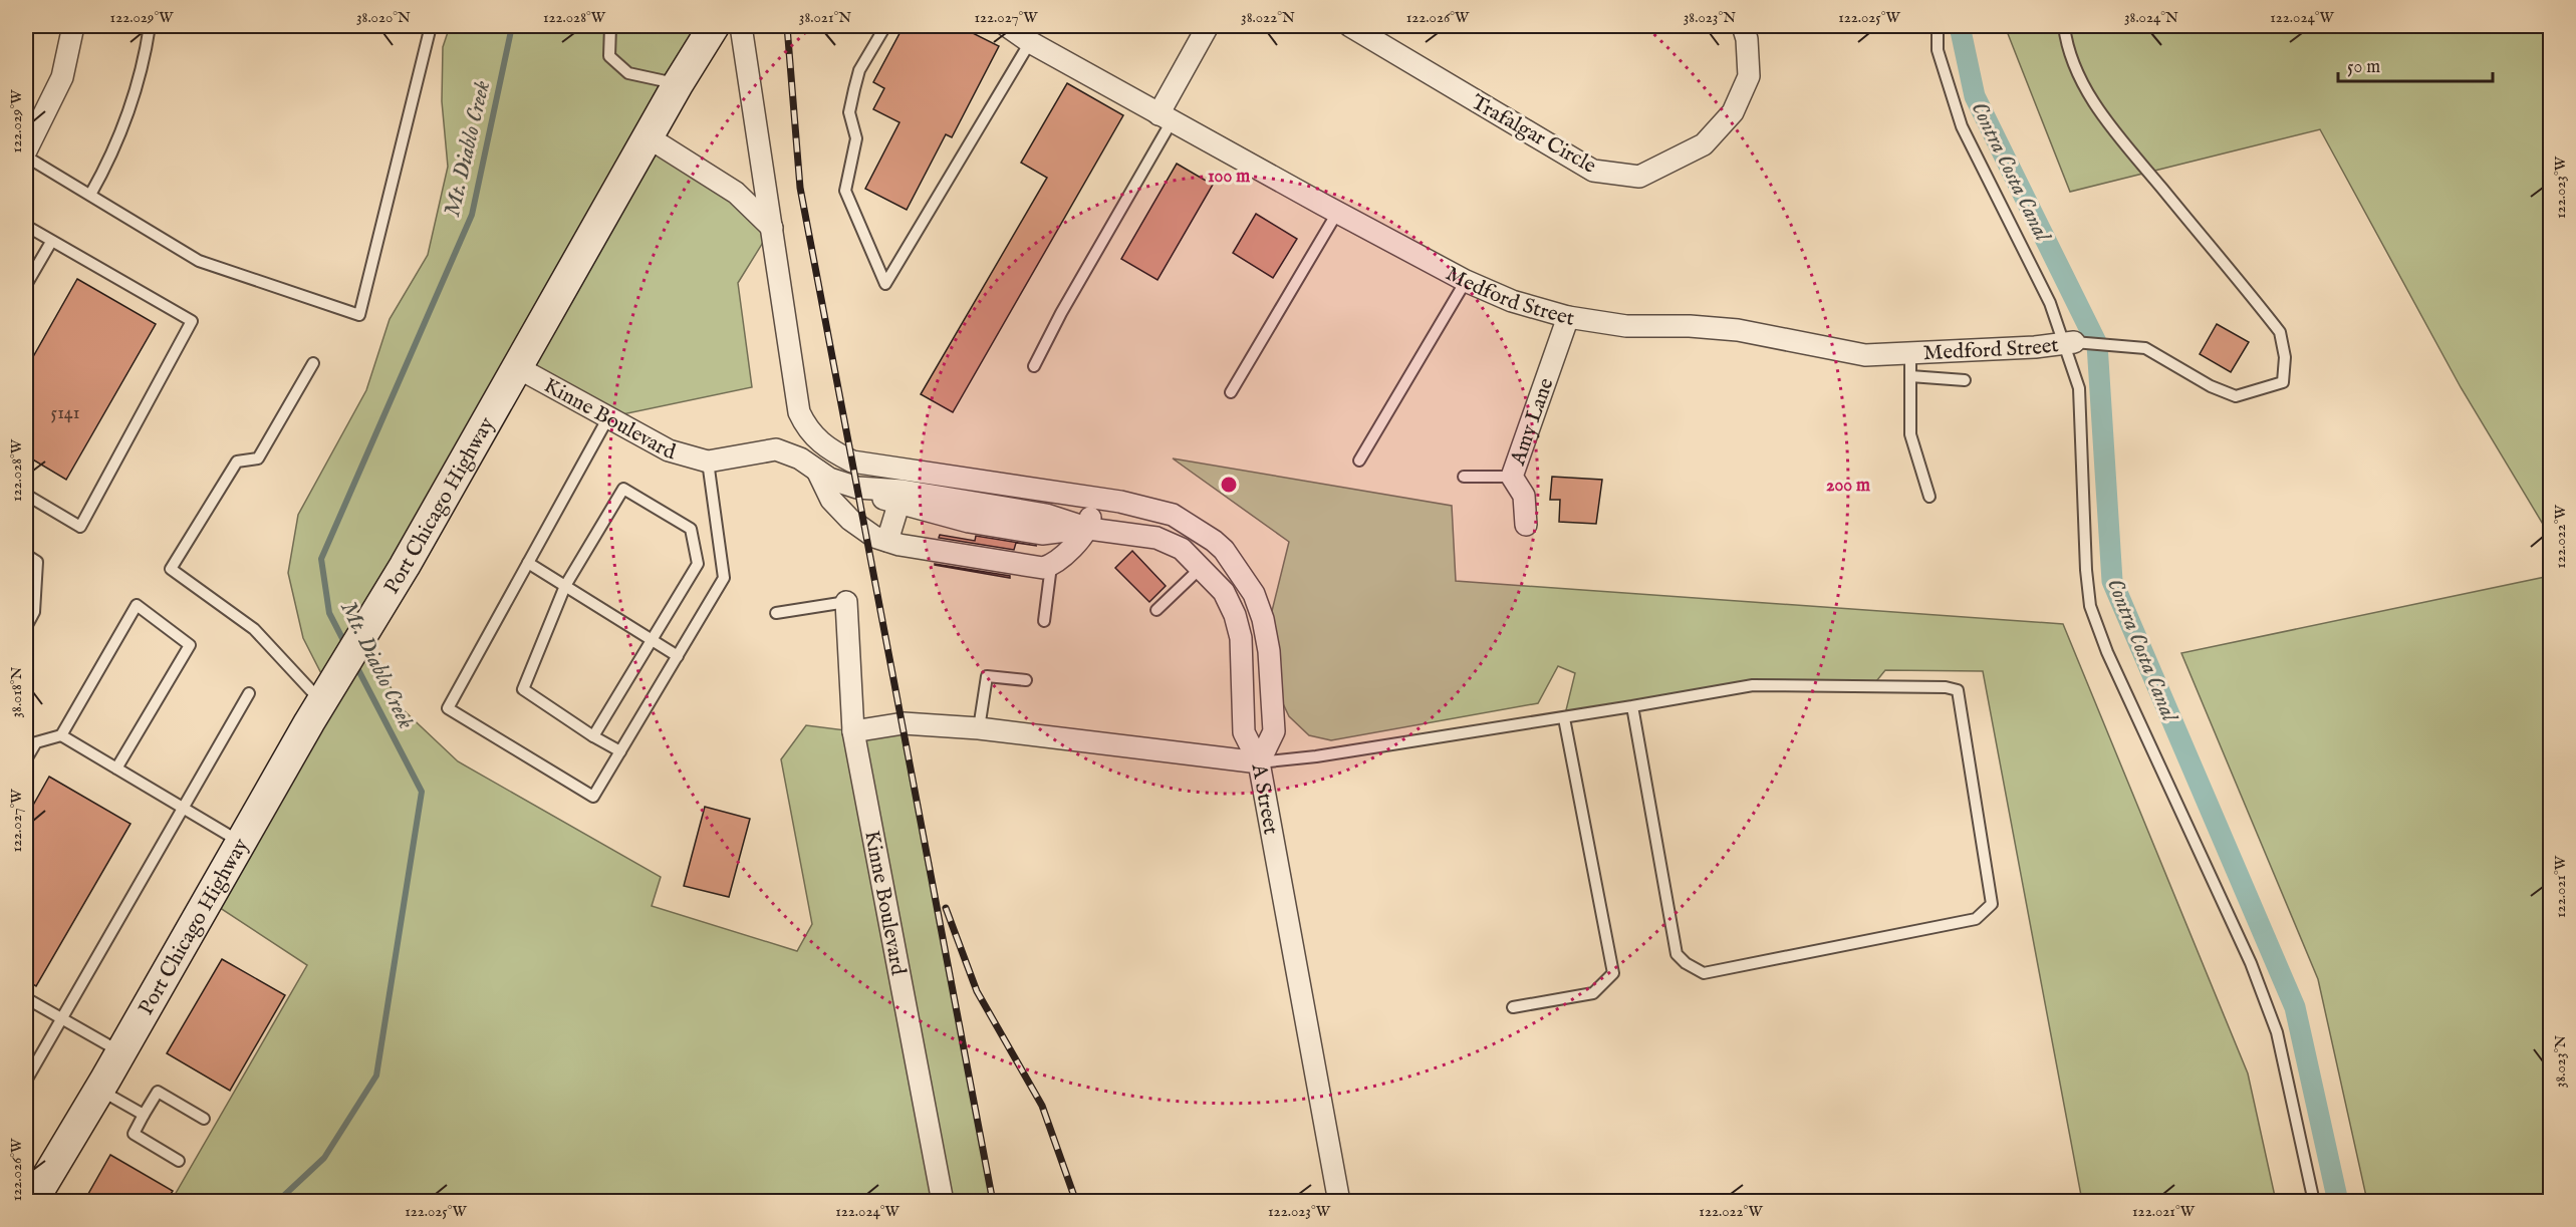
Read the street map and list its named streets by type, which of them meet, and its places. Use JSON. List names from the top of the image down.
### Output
{
  "streets": {
    "street": [
      "Trafalgar Circle",
      "Medford Street",
      "Kinne Boulevard",
      "Amy Lane",
      "Port Chicago Highway",
      "A Street"
    ]
  },
  "crossings": [
    ["Medford Street", "Amy Lane"],
    ["Kinne Boulevard", "Port Chicago Highway"],
    ["Kinne Boulevard", "A Street"]
  ],
  "water": ["Mt. Diablo Creek", "Contra Costa Canal"],
  "house_numbers": ["5141"],
  "scale_bar": "50 m",
  "coordinates": [
    "122.029°W",
    "38.020°N",
    "122.028°W",
    "38.021°N",
    "122.027°W",
    "38.022°N",
    "122.026°W",
    "38.023°N",
    "122.025°W",
    "38.024°N",
    "122.024°W",
    "122.023°W",
    "122.022°W",
    "38.018°N",
    "122.021°W"
  ],
  "rings": ["100 m", "200 m"]
}
